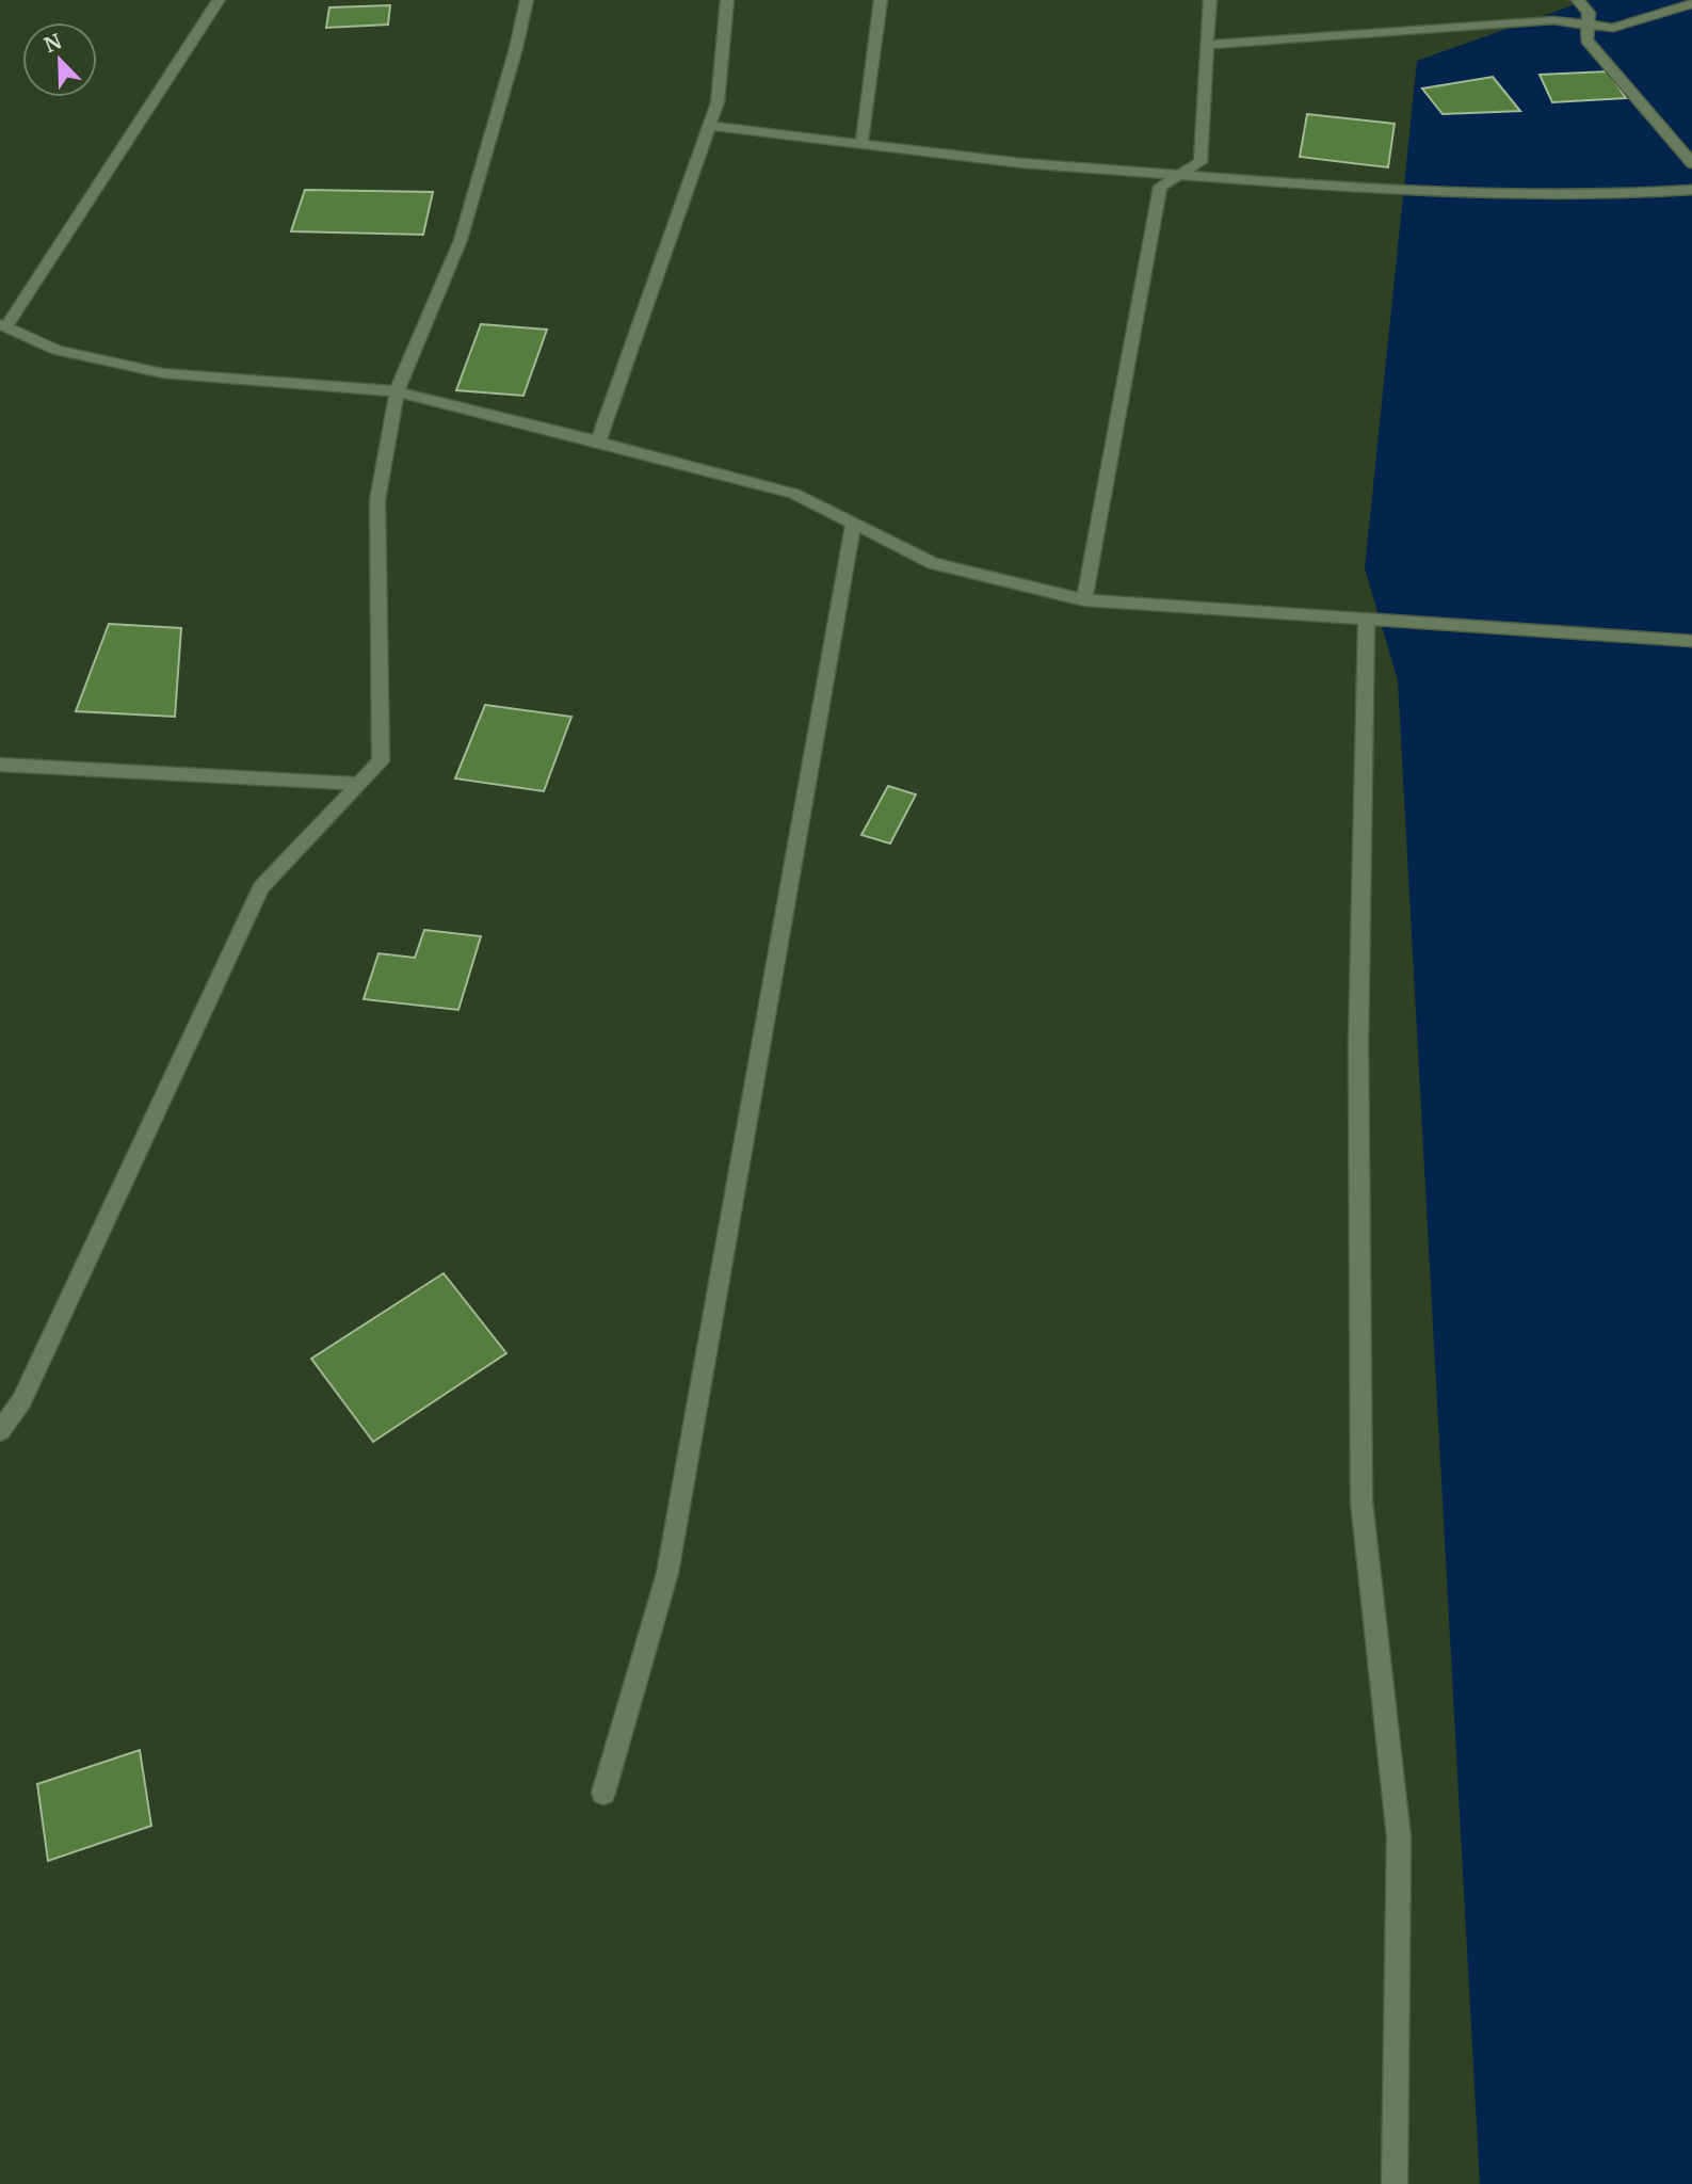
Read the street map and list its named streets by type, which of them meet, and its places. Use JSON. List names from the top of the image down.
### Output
{
  "north": "top left"
}
